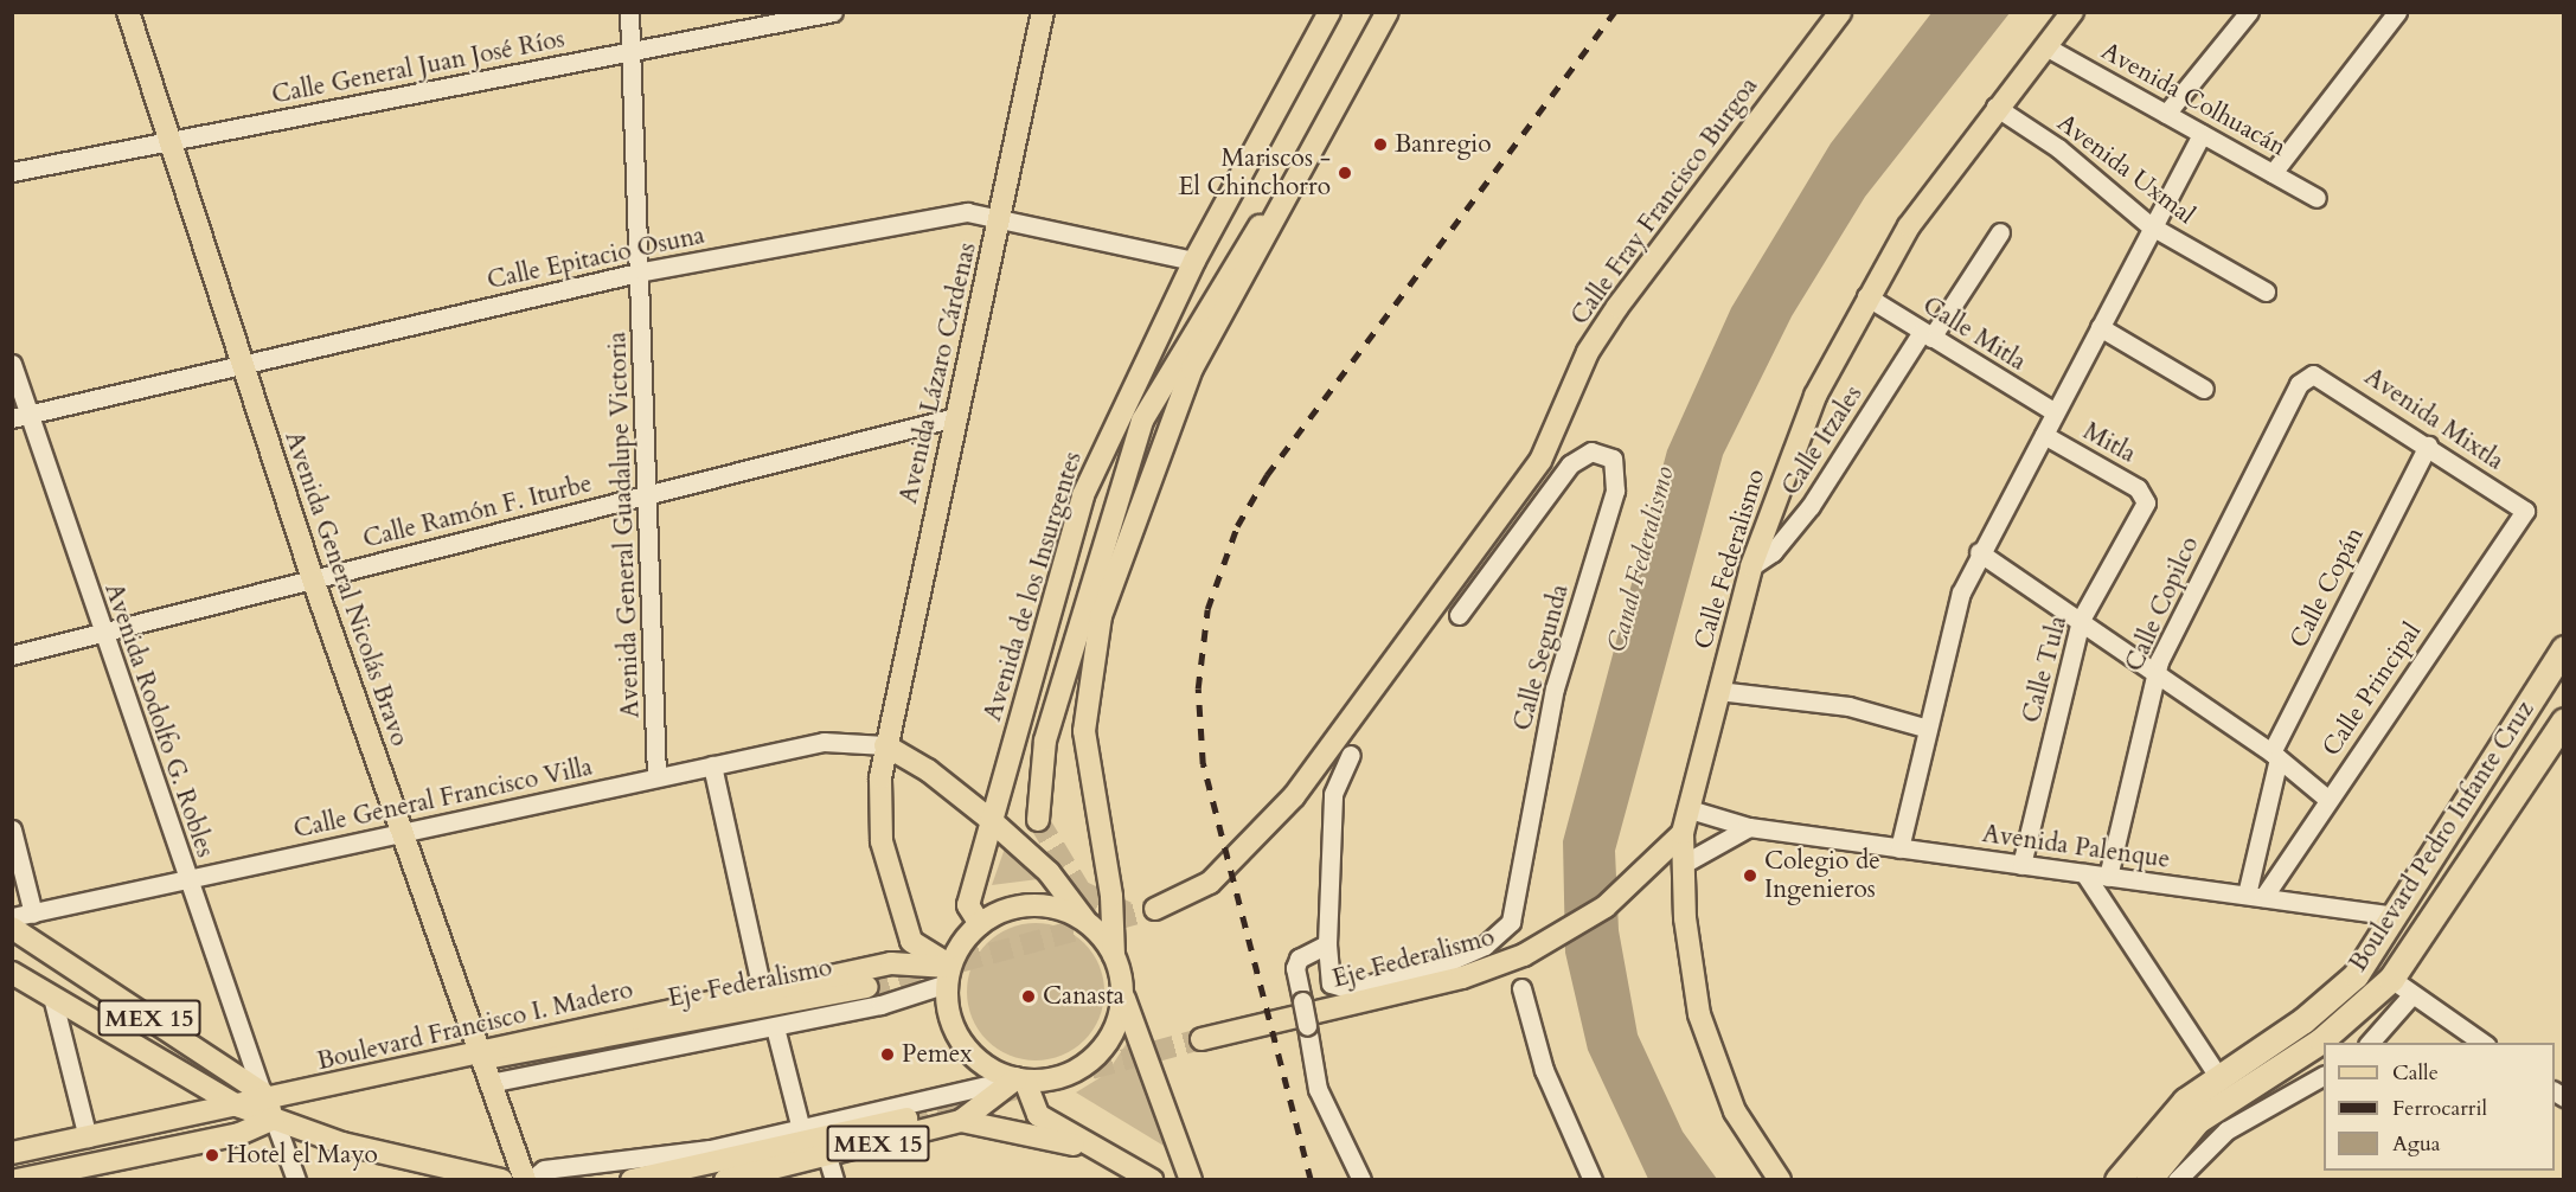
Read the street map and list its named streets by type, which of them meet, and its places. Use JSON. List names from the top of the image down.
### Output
{
  "streets": {
    "highway": ["Boulevard Pedro Infante Cruz"],
    "main road": [
      "Calle Fray Francisco Burgoa",
      "Avenida Lázaro Cárdenas",
      "Calle Federalismo",
      "Avenida de los Insurgentes",
      "Avenida General Nicolás Bravo",
      "Eje Federalismo",
      "MEX 15",
      "Boulevard Francisco I. Madero"
    ],
    "street": [
      "Calle General Juan José Ríos",
      "Avenida Colhuacán",
      "Avenida Uxmal",
      "Calle Epitacio Osuna",
      "Calle Mitla",
      "Avenida Mixtla",
      "Calle Itzales",
      "Mitla",
      "Calle Ramón F. Iturbe",
      "Avenida General Guadalupe Victoria",
      "Calle Copán",
      "Calle Copilco",
      "Calle Segunda",
      "Calle Tula",
      "Calle Principal",
      "Avenida Rodolfo G. Robles",
      "Calle General Francisco Villa",
      "Avenida Palenque"
    ]
  },
  "crossings": [
    ["Calle General Juan José Ríos", "Avenida General Guadalupe Victoria"],
    ["Calle General Juan José Ríos", "Avenida General Nicolás Bravo"],
    ["Avenida Colhuacán", "Calle Federalismo"],
    ["Avenida Uxmal", "Calle Federalismo"],
    ["Calle Epitacio Osuna", "Avenida Lázaro Cárdenas"],
    ["Calle Epitacio Osuna", "Avenida General Guadalupe Victoria"],
    ["Calle Epitacio Osuna", "Avenida de los Insurgentes"],
    ["Calle Epitacio Osuna", "Avenida General Nicolás Bravo"],
    ["Calle Epitacio Osuna", "Avenida Rodolfo G. Robles"],
    ["Calle Mitla", "Calle Itzales"],
    ["Calle Mitla", "Calle Federalismo"],
    ["Avenida Lázaro Cárdenas", "Calle Ramón F. Iturbe"],
    ["Avenida Lázaro Cárdenas", "Avenida de los Insurgentes"],
    ["Avenida Lázaro Cárdenas", "Calle General Francisco Villa"],
    ["Avenida Lázaro Cárdenas", "MEX 15"],
    ["Avenida Lázaro Cárdenas", "Boulevard Francisco I. Madero"],
    ["Avenida Mixtla", "Calle Copán"],
    ["Avenida Mixtla", "Calle Copilco"],
    ["Avenida Mixtla", "Calle Principal"],
    ["Calle Itzales", "Calle Federalismo"],
    ["Mitla", "Calle Tula"],
    ["Calle Ramón F. Iturbe", "Avenida General Guadalupe Victoria"],
    ["Calle Ramón F. Iturbe", "Avenida General Nicolás Bravo"],
    ["Calle Ramón F. Iturbe", "Avenida Rodolfo G. Robles"],
    ["Avenida General Guadalupe Victoria", "Calle General Francisco Villa"],
    ["Calle Federalismo", "Avenida Palenque"],
    ["Calle Federalismo", "Eje Federalismo"],
    ["Avenida de los Insurgentes", "MEX 15"],
    ["Avenida de los Insurgentes", "Boulevard Francisco I. Madero"],
    ["Calle Copán", "Calle Principal"],
    ["Calle Copán", "Avenida Palenque"],
    ["Avenida General Nicolás Bravo", "Calle General Francisco Villa"],
    ["Avenida General Nicolás Bravo", "Eje Federalismo"],
    ["Avenida General Nicolás Bravo", "Boulevard Francisco I. Madero"],
    ["Calle Copilco", "Avenida Palenque"],
    ["Calle Tula", "Avenida Palenque"],
    ["Calle Principal", "Avenida Palenque"],
    ["Avenida Rodolfo G. Robles", "Calle General Francisco Villa"],
    ["Avenida Rodolfo G. Robles", "MEX 15"],
    ["Avenida Rodolfo G. Robles", "Boulevard Francisco I. Madero"],
    ["Boulevard Pedro Infante Cruz", "Avenida Palenque"],
    ["Eje Federalismo", "Boulevard Francisco I. Madero"],
    ["MEX 15", "Boulevard Francisco I. Madero"]
  ],
  "water": ["Canal Federalismo"],
  "places": [
    "Banregio",
    "Mariscos - El Chinchorro",
    "Colegio de Ingenieros",
    "Canasta",
    "Pemex",
    "Hotel el Mayo"
  ],
  "legend": ["Calle", "Ferrocarril", "Agua"]
}
